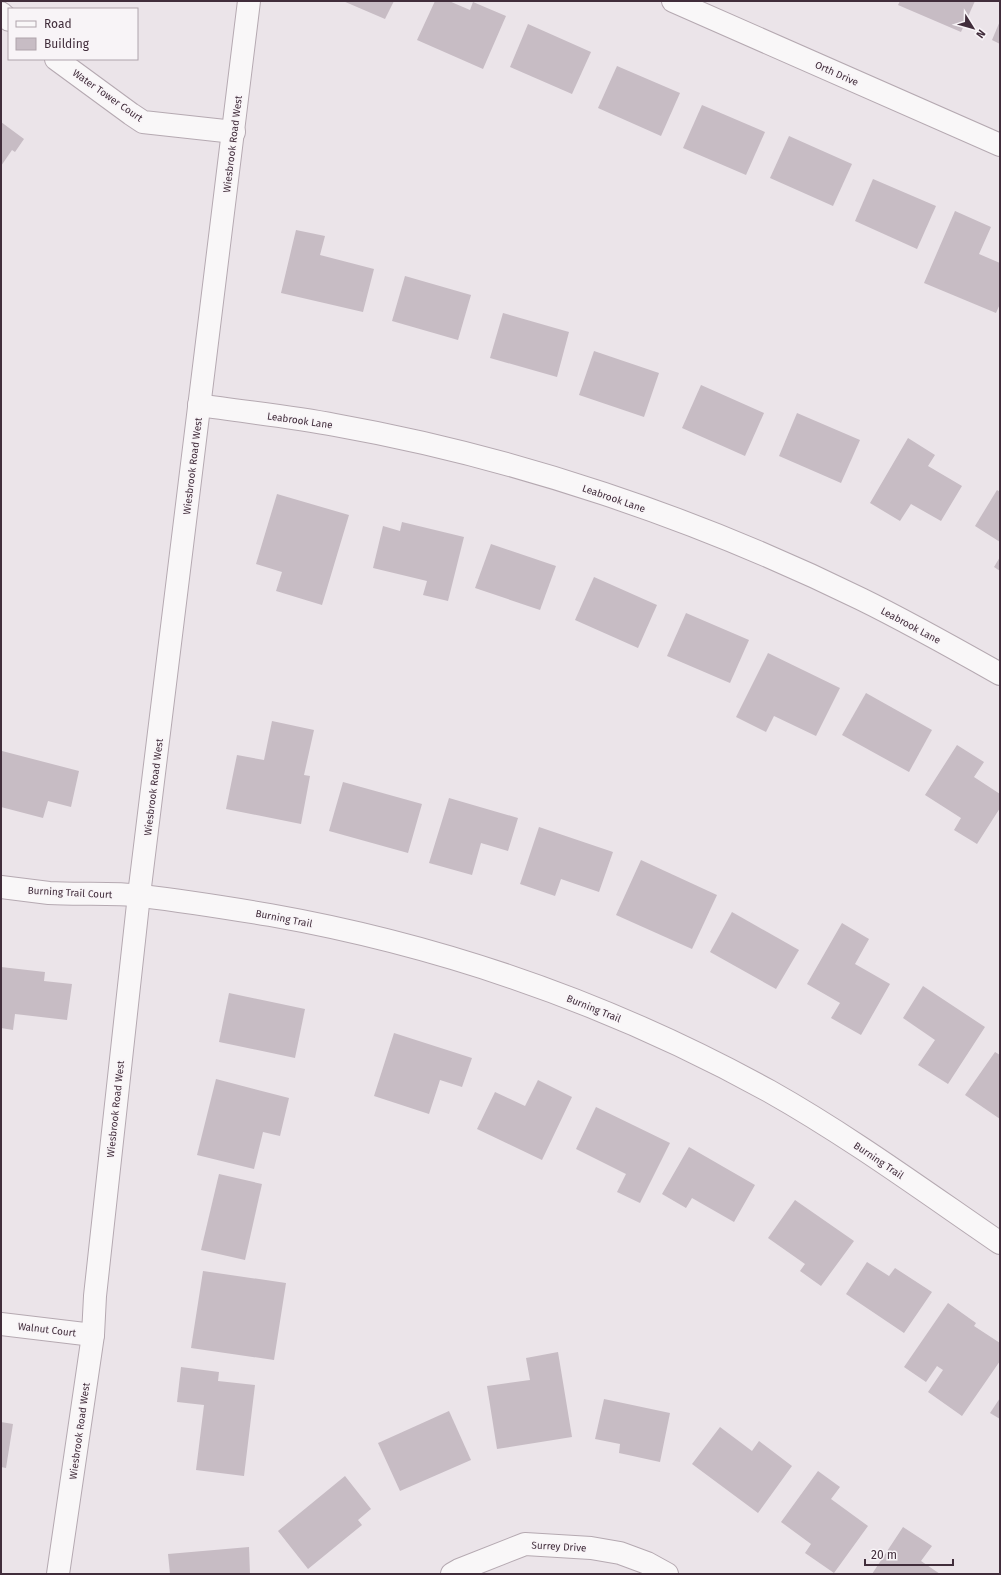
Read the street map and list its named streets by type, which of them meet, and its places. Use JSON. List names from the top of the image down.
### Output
{
  "streets": {
    "street": [
      "Orth Drive",
      "Water Tower Court",
      "Wiesbrook Road West",
      "Leabrook Lane",
      "Burning Trail Court",
      "Burning Trail",
      "Walnut Court",
      "Surrey Drive"
    ]
  },
  "crossings": [
    ["Water Tower Court", "Wiesbrook Road West"],
    ["Wiesbrook Road West", "Leabrook Lane"],
    ["Wiesbrook Road West", "Burning Trail Court"],
    ["Wiesbrook Road West", "Burning Trail"],
    ["Wiesbrook Road West", "Walnut Court"],
    ["Burning Trail Court", "Burning Trail"]
  ],
  "legend": ["Road", "Building"],
  "scale_bar": "20 m",
  "north": "bottom right"
}
